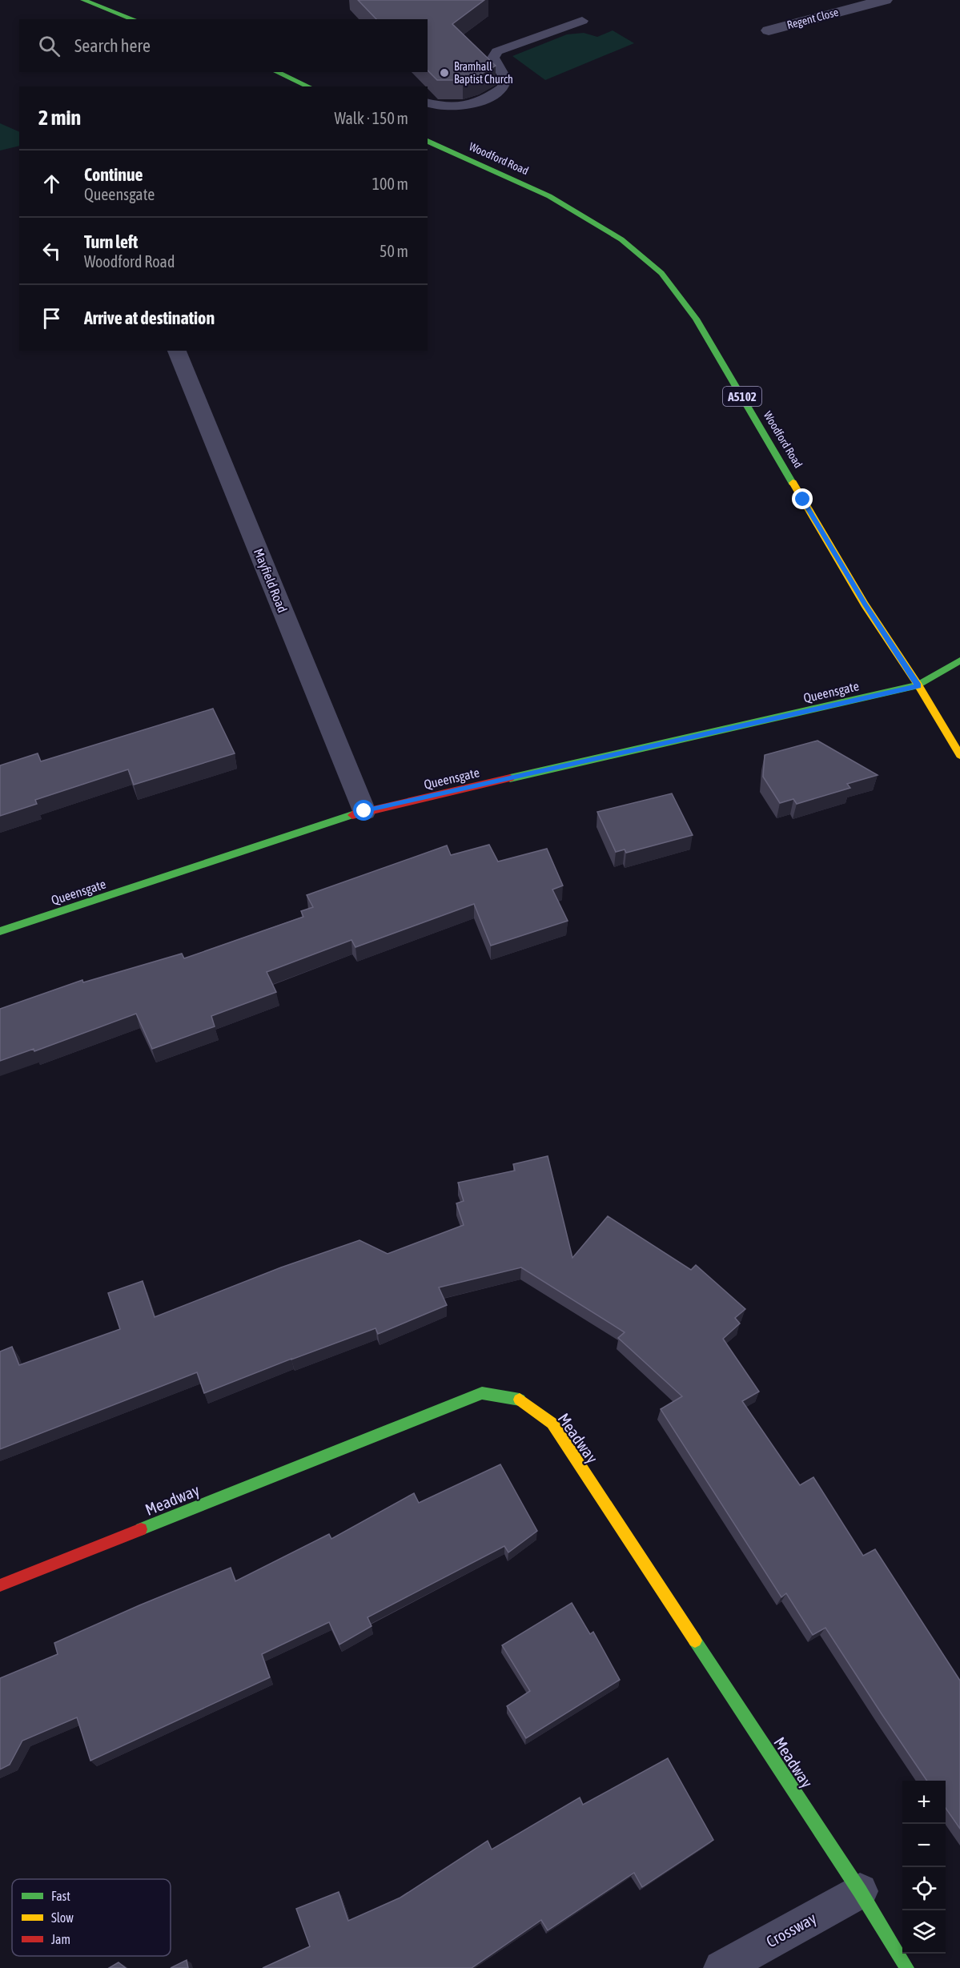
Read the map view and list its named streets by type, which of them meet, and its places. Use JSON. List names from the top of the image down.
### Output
{
  "streets": {
    "street": [
      "Regent Close",
      "Woodford Road",
      "A5102",
      "Mayfield Road",
      "Queensgate",
      "Meadway",
      "Crossway"
    ]
  },
  "crossings": [
    ["Woodford Road", "Queensgate"],
    ["Mayfield Road", "Queensgate"],
    ["Meadway", "Crossway"]
  ],
  "places": ["Bramhall Baptist Church"],
  "legend": ["Fast", "Slow", "Jam"],
  "page": {
    "search": "Search here",
    "heading": ["2 min", "Walk · 150 m"],
    "list": [
      ["Continue", "Queensgate", "100 m"],
      ["Turn left", "Woodford Road", "50 m"],
      "Arrive at destination"
    ],
    "map_buttons": ["+", "−"]
  }
}
